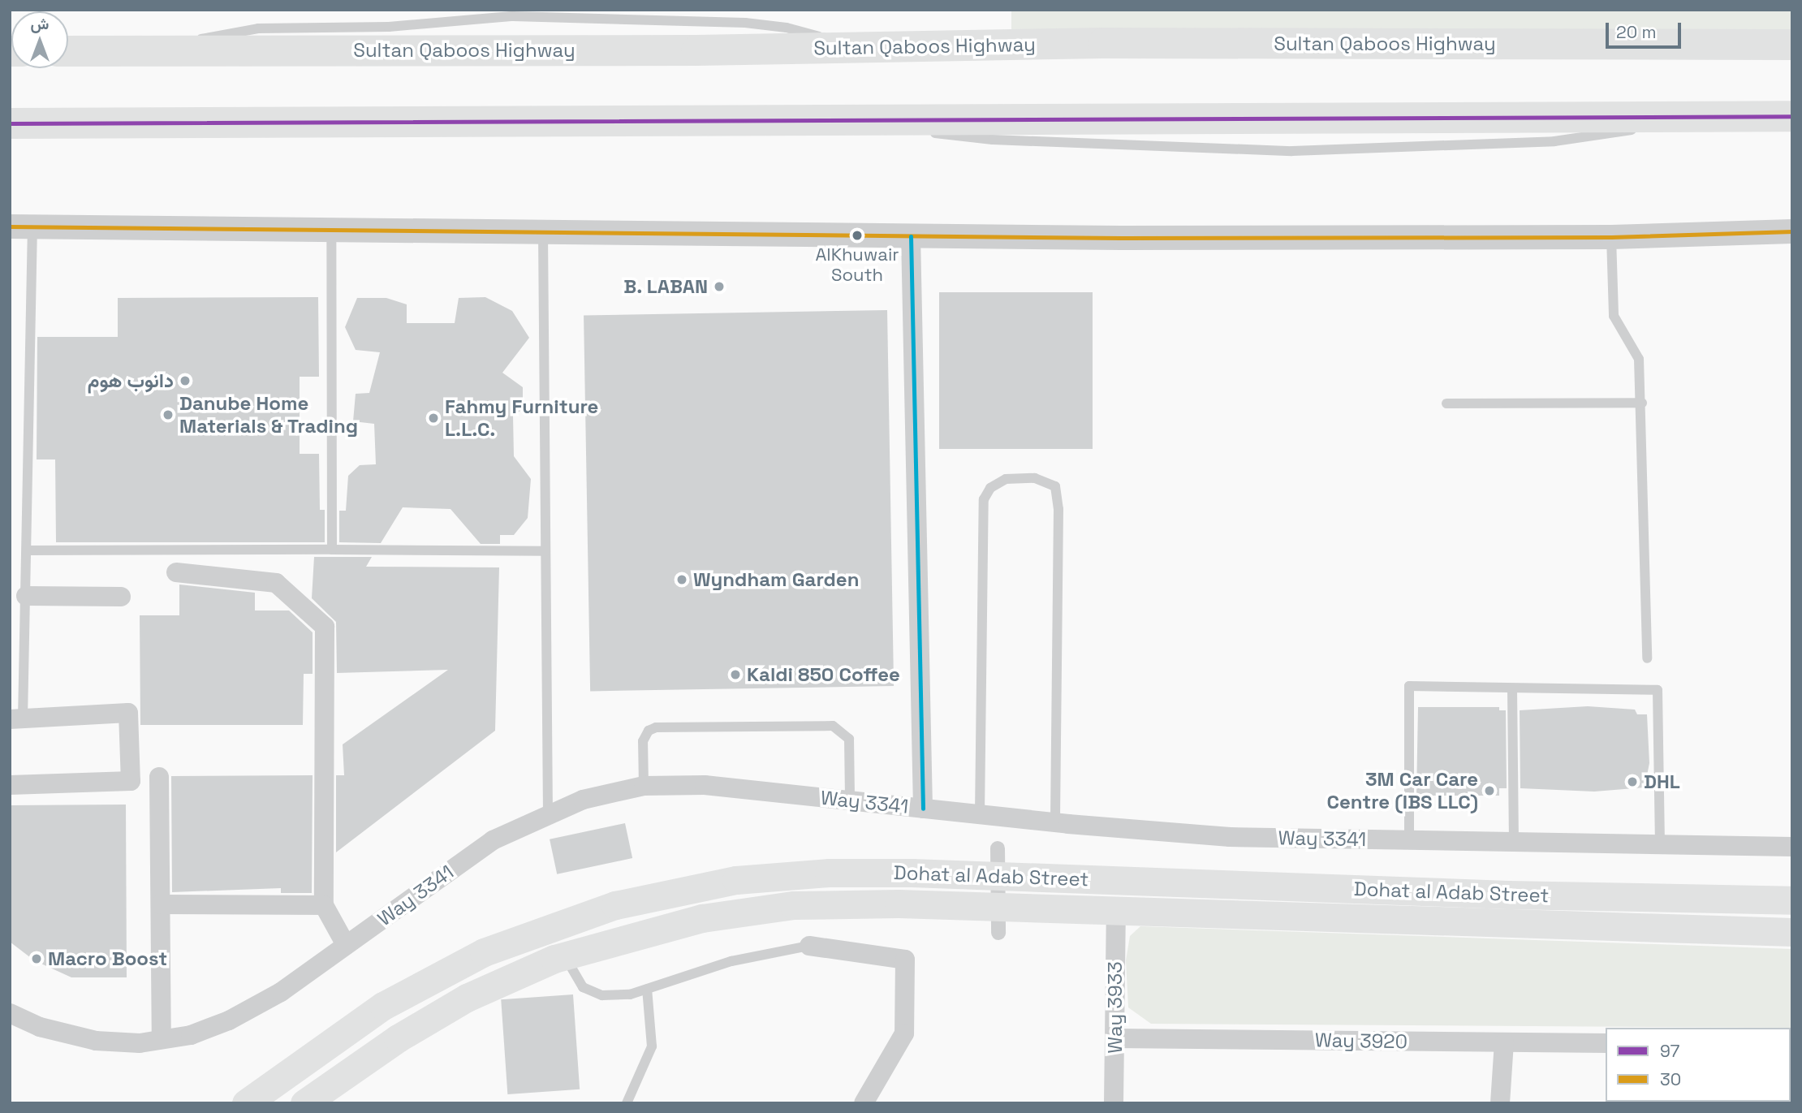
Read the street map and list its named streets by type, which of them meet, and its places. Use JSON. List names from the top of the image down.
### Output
{
  "streets": {
    "highway": ["Sultan Qaboos Highway"],
    "main road": ["Dohat al Adab Street"],
    "street": ["Way 3341", "Way 3933", "Way 3920"]
  },
  "crossings": [
    ["Dohat al Adab Street", "Way 3933"],
    ["Way 3933", "Way 3920"]
  ],
  "places": [
    "AlKhuwair South",
    "B. LABAN",
    "دانوب هوم",
    "Danube Home Materials & Trading",
    "Fahmy Furniture L.L.C.",
    "Wyndham Garden",
    "Kaldi 850 Coffee",
    "DHL",
    "3M Car Care Centre (IBS LLC)",
    "Macro Boost"
  ],
  "lines": ["transit line 97", "transit line 30"],
  "legend": ["97", "30"],
  "scale_bar": "20 m",
  "north": "top"
}
